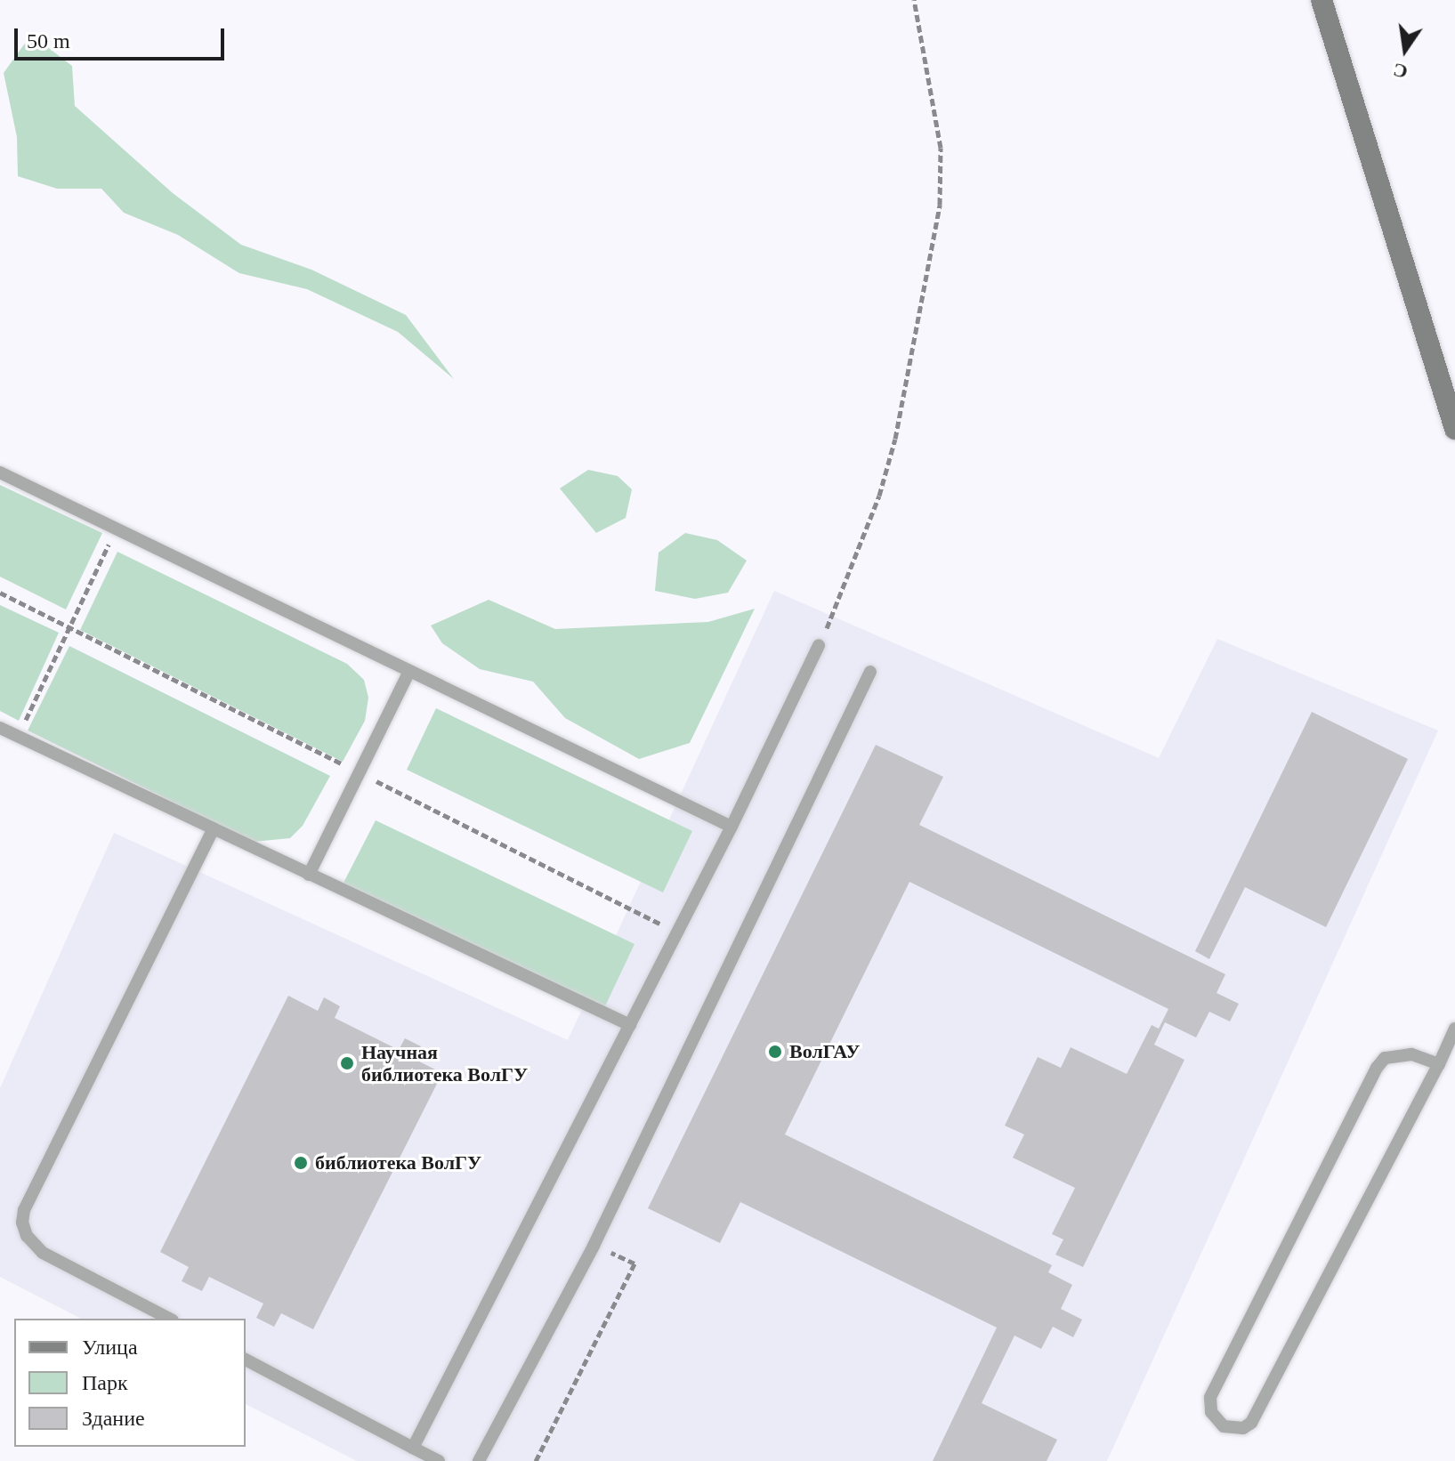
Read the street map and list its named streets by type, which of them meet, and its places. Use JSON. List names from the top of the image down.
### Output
{
  "places": ["ВолГАУ", "Научная библиотека ВолГУ", "библиотека ВолГУ"],
  "legend": ["Улица", "Парк", "Здание"],
  "scale_bar": "50 m",
  "north": "bottom"
}
